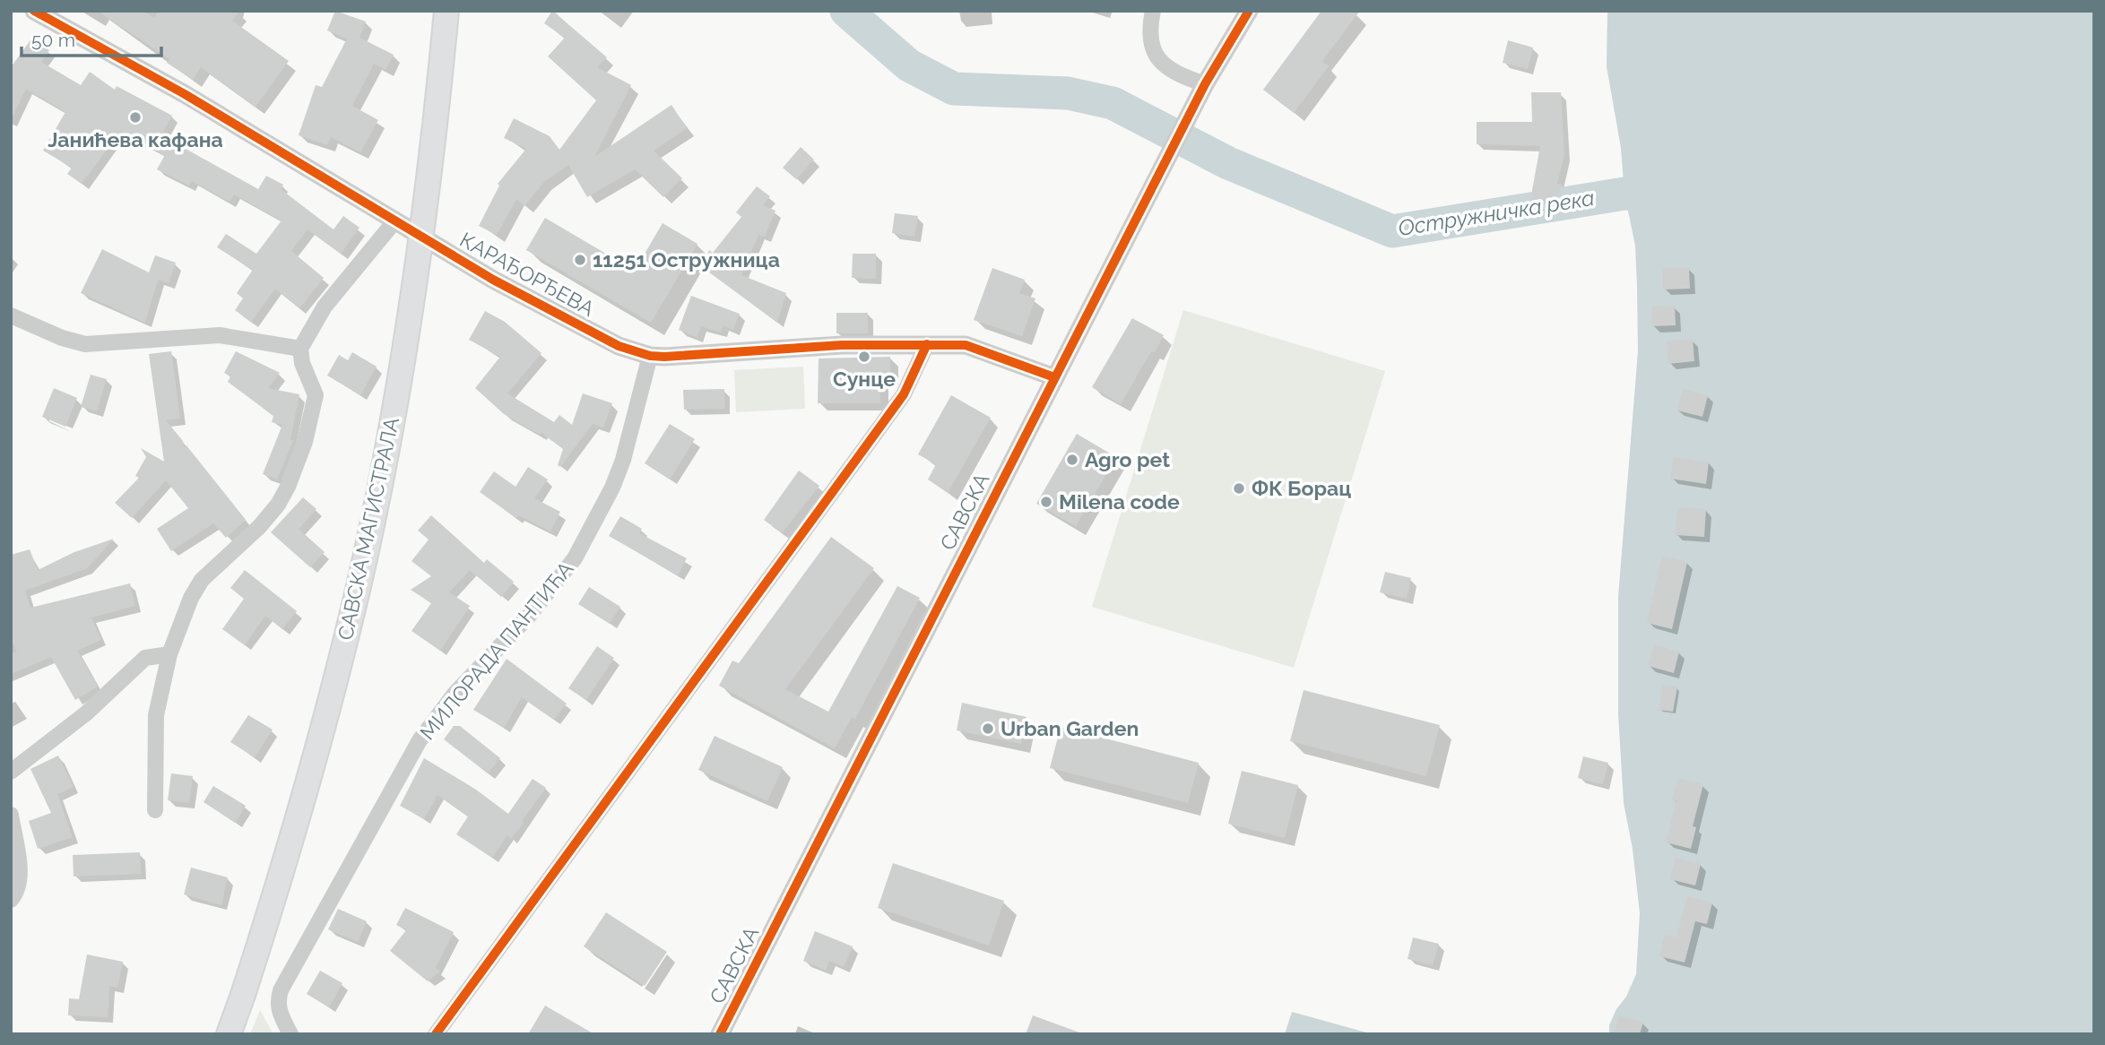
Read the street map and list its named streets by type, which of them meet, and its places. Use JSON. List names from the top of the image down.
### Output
{
  "streets": {
    "main road": ["САВСКА МАГИСТРАЛА"],
    "street": ["КАРАЂОРЂЕВА", "САВСКА", "МИЛОРАДА ПАНТИЋА"]
  },
  "crossings": [
    ["КАРАЂОРЂЕВА", "САВСКА"],
    ["КАРАЂОРЂЕВА", "МИЛОРАДА ПАНТИЋА"]
  ],
  "water": ["Остружничка река"],
  "places": [
    "Јанићева кафана",
    "11251 Остружница",
    "Сунце",
    "Agro pet",
    "ФК Борац",
    "Milena code",
    "Urban Garden"
  ],
  "scale_bar": "50 m"
}
